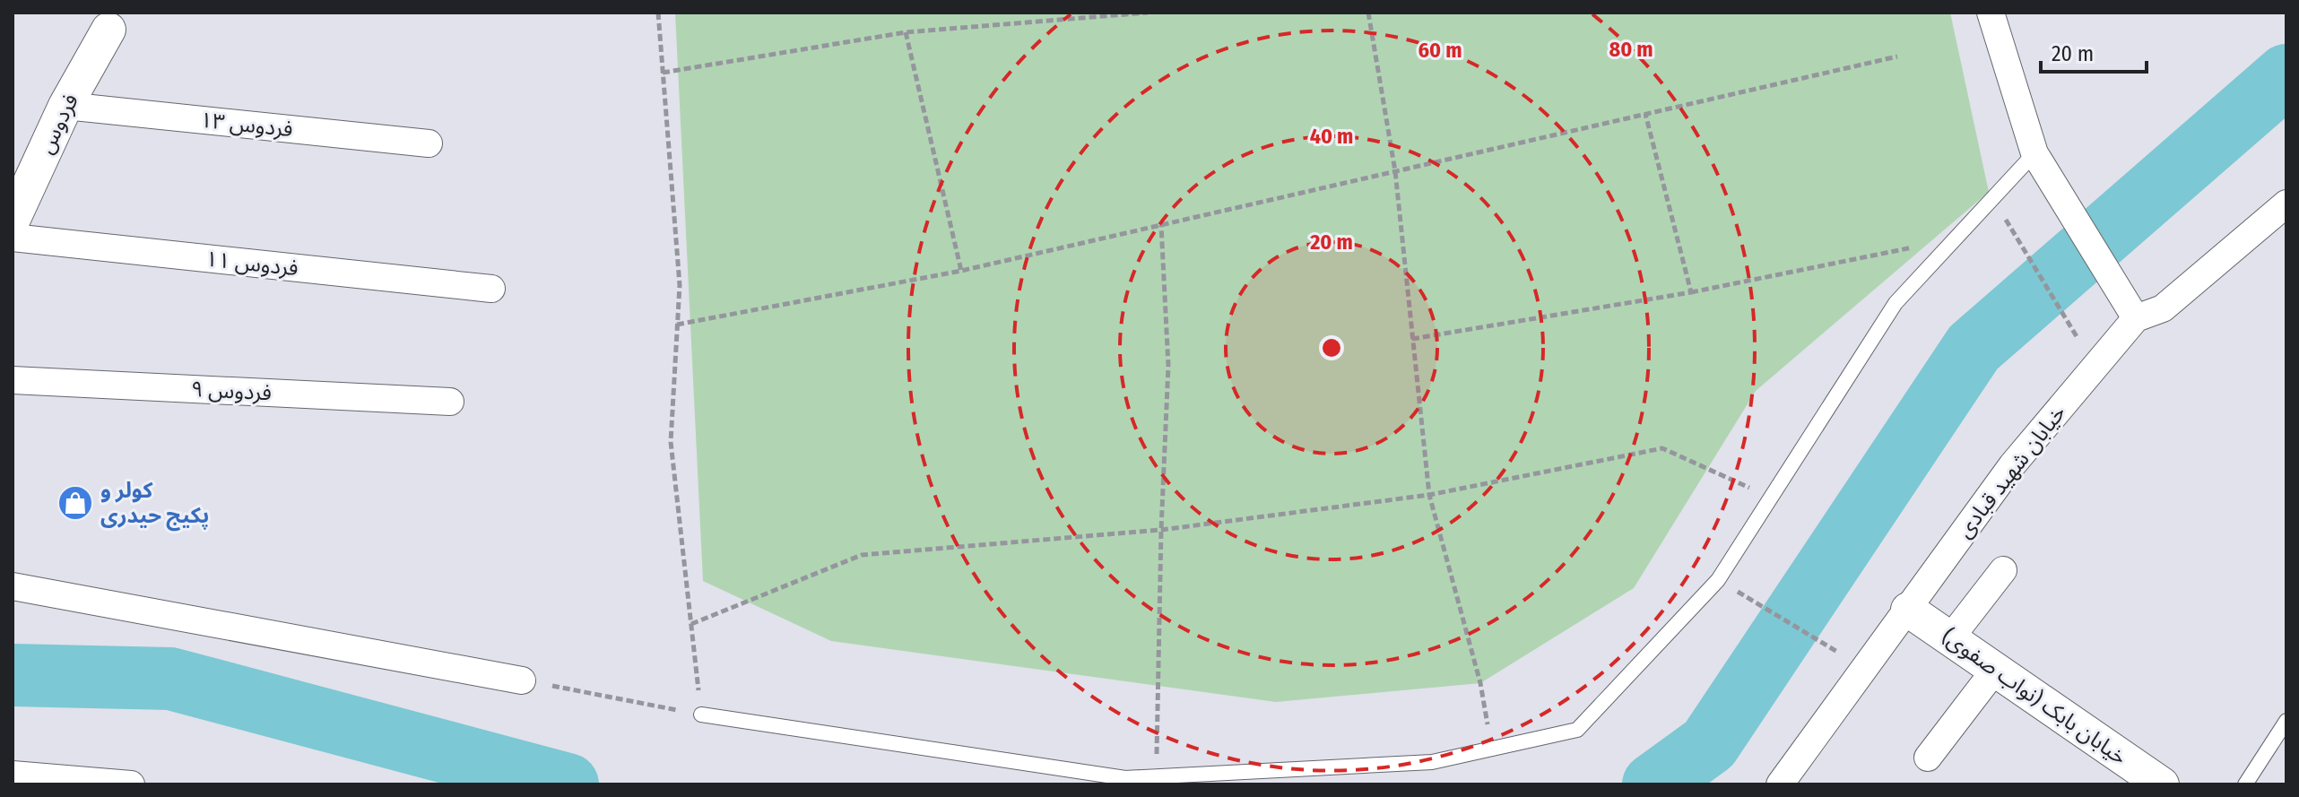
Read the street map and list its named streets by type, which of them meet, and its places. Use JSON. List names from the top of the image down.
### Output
{
  "streets": {
    "street": [
      "فردوس",
      "فردوس ۱۳",
      "فردوس ۱۱",
      "فردوس ۹",
      "خیابان شهید قبادی",
      "خیابان بابک (نواب صفوی)"
    ]
  },
  "crossings": [
    ["فردوس", "فردوس ۱۳"],
    ["خیابان شهید قبادی", "خیابان بابک (نواب صفوی)"]
  ],
  "places": {
    "shop": ["کولر و پکیج حیدری"]
  },
  "scale_bar": "20 m",
  "rings": [
    "80 m",
    "60 m",
    "40 m",
    "20 m"
  ]
}
